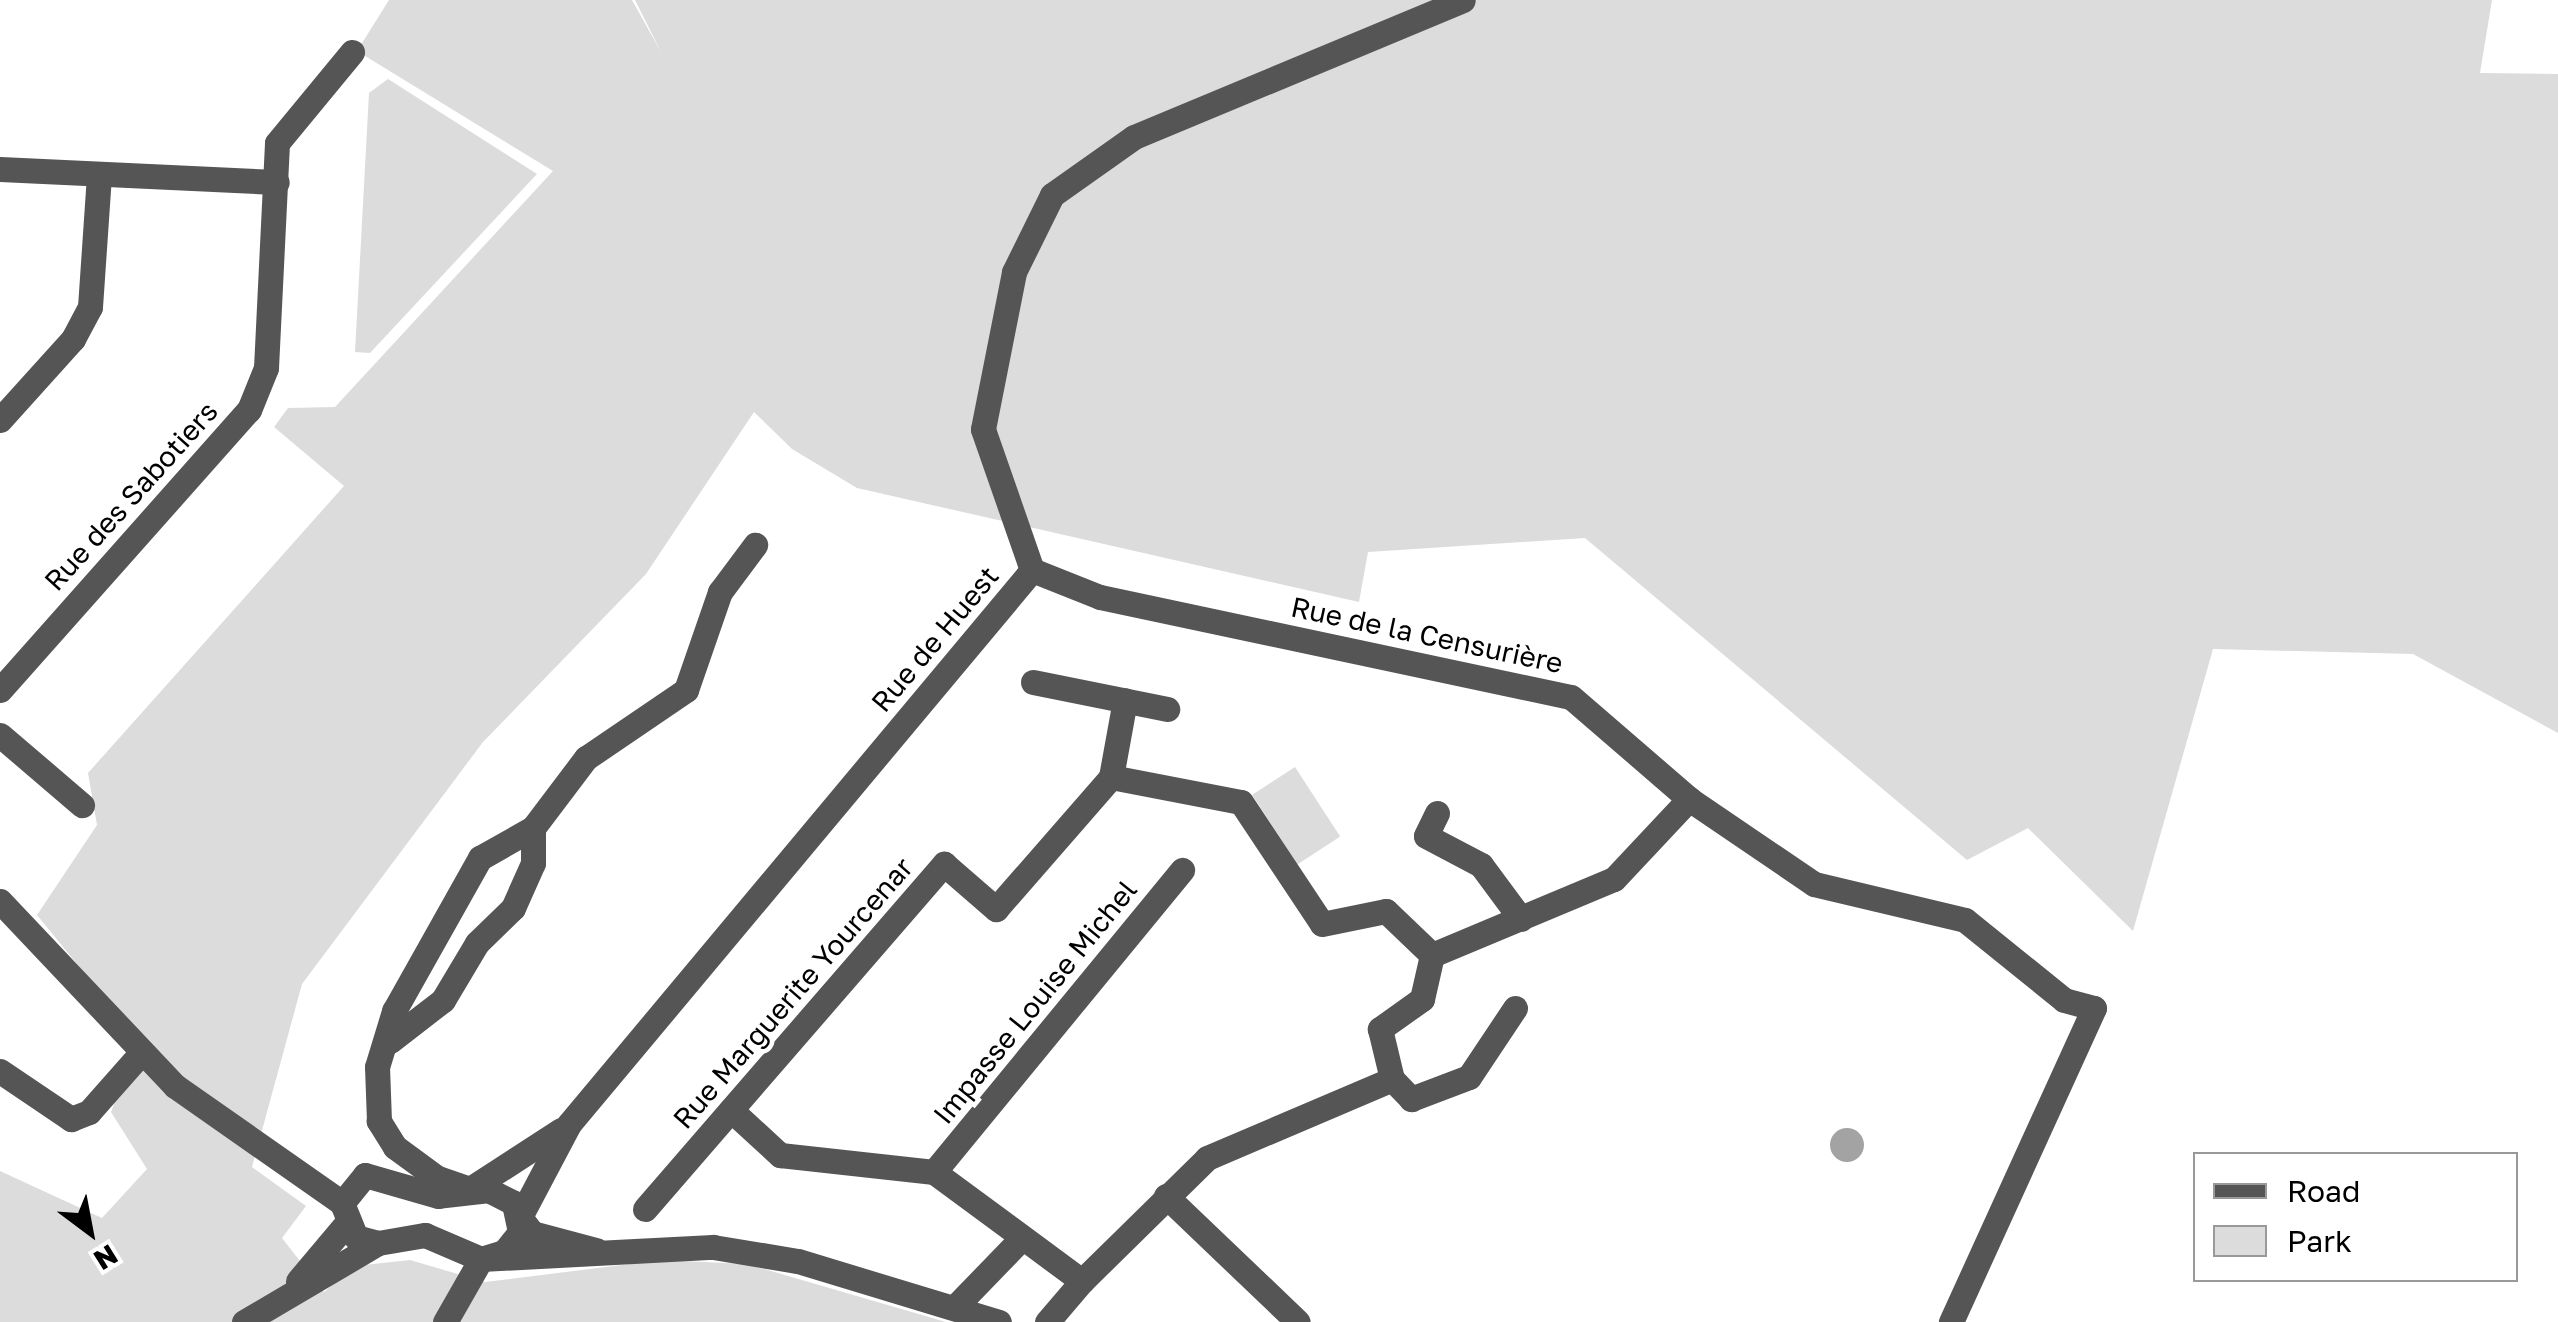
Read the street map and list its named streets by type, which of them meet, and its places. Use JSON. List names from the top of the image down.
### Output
{
  "streets": {
    "street": [
      "Rue des Sabotiers",
      "Rue de la Censurière",
      "Rue de Huest",
      "Rue Marguerite Yourcenar",
      "Impasse Louise Michel"
    ]
  },
  "crossings": [
    ["Rue de la Censurière", "Rue de Huest"]
  ],
  "legend": ["Road", "Park"],
  "north": "bottom right"
}
